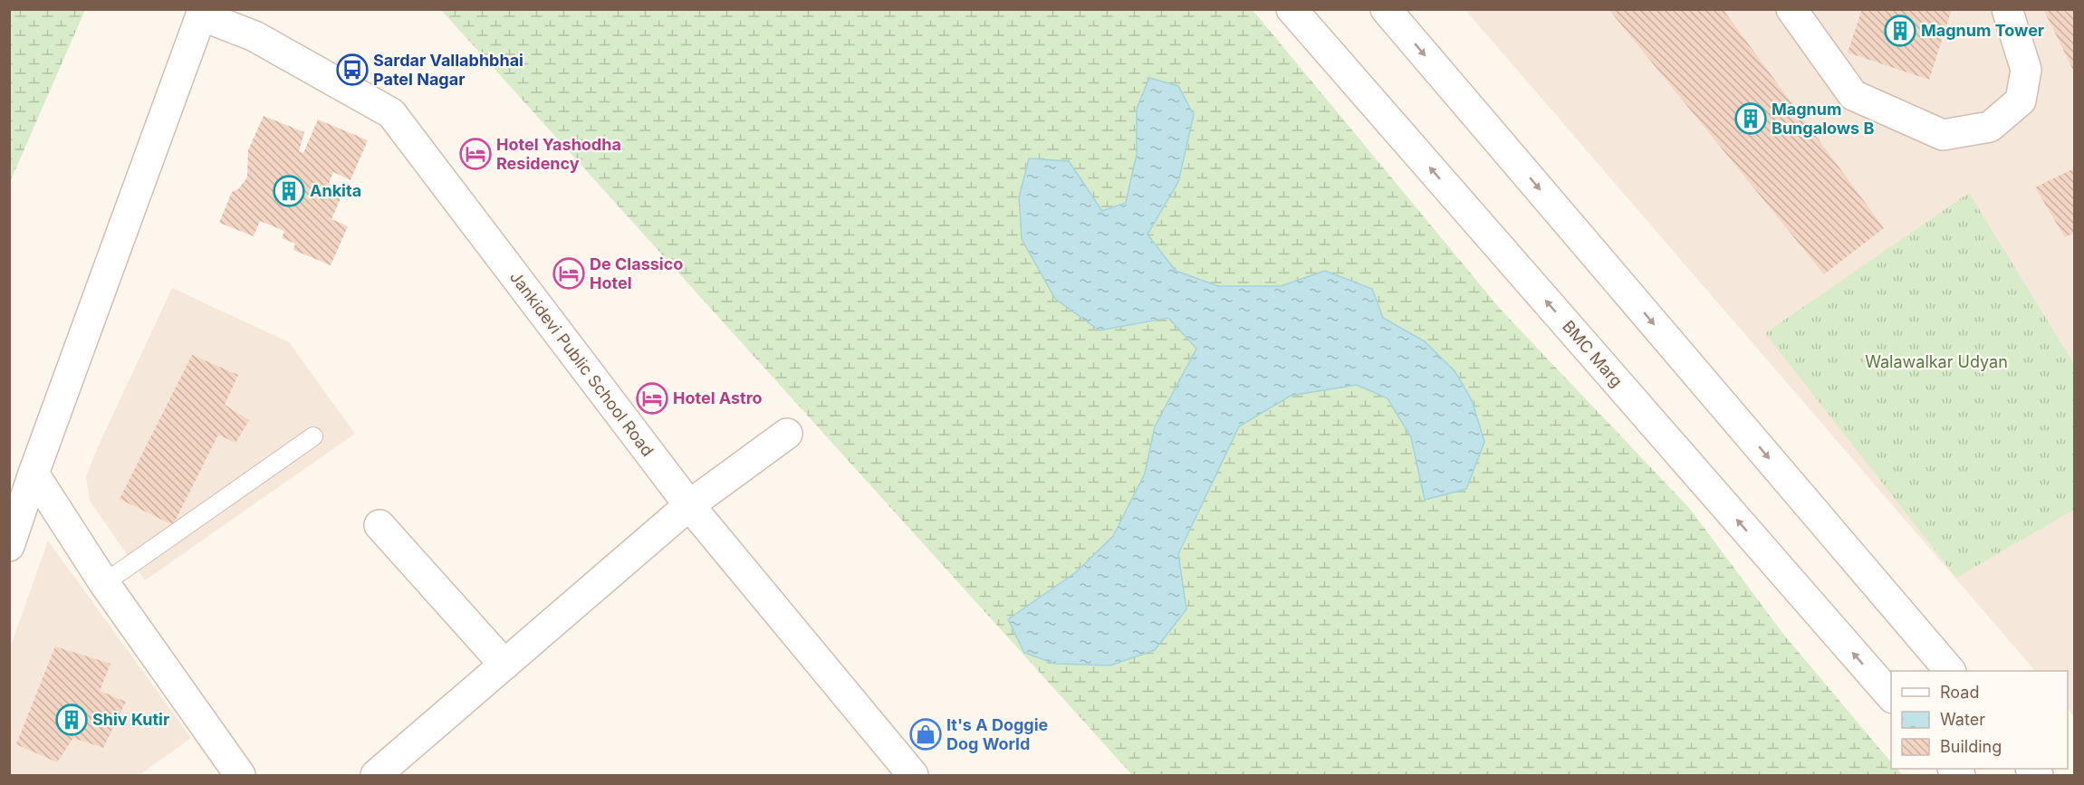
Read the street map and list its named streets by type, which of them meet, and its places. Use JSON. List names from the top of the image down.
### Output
{
  "streets": {
    "street": ["BMC Marg", "Jankidevi Public School Road"]
  },
  "parks": ["Walawalkar Udyan"],
  "places": {
    "building": [
      "Magnum Tower",
      "Magnum Bungalows B",
      "Ankita",
      "Shiv Kutir"
    ],
    "bus stop": ["Sardar Vallabhbhai Patel Nagar"],
    "hotel": ["Hotel Yashodha Residency", "De Classico Hotel", "Hotel Astro"],
    "shop": ["It's A Doggie Dog World"]
  },
  "legend": ["Road", "Water", "Building"]
}
